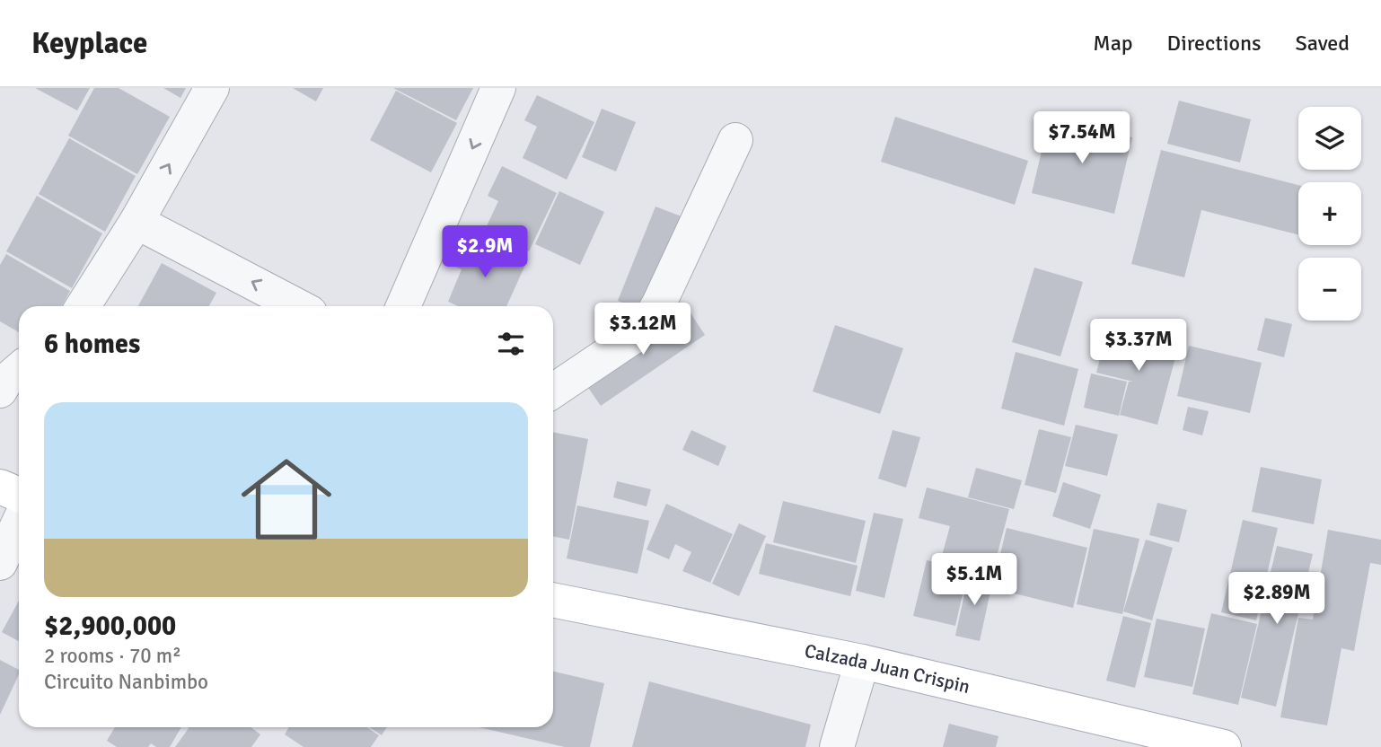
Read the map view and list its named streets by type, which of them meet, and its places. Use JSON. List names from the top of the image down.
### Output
{
  "streets": {
    "main road": ["Calzada Juan Crispin"]
  },
  "page": {
    "header": "Keyplace",
    "nav": ["Map", "Directions", "Saved"],
    "map_buttons": ["+", "−"],
    "price": [
      "$7.54M",
      "$2.9M",
      "$3.12M",
      "$3.37M",
      "$5.1M",
      "$2.89M"
    ],
    "heading": "6 homes",
    "list": [
      {
        "name": "$2,900,000",
        "note": "2 rooms · 70 m² · Circuito Nanbimbo"
      }
    ]
  }
}
